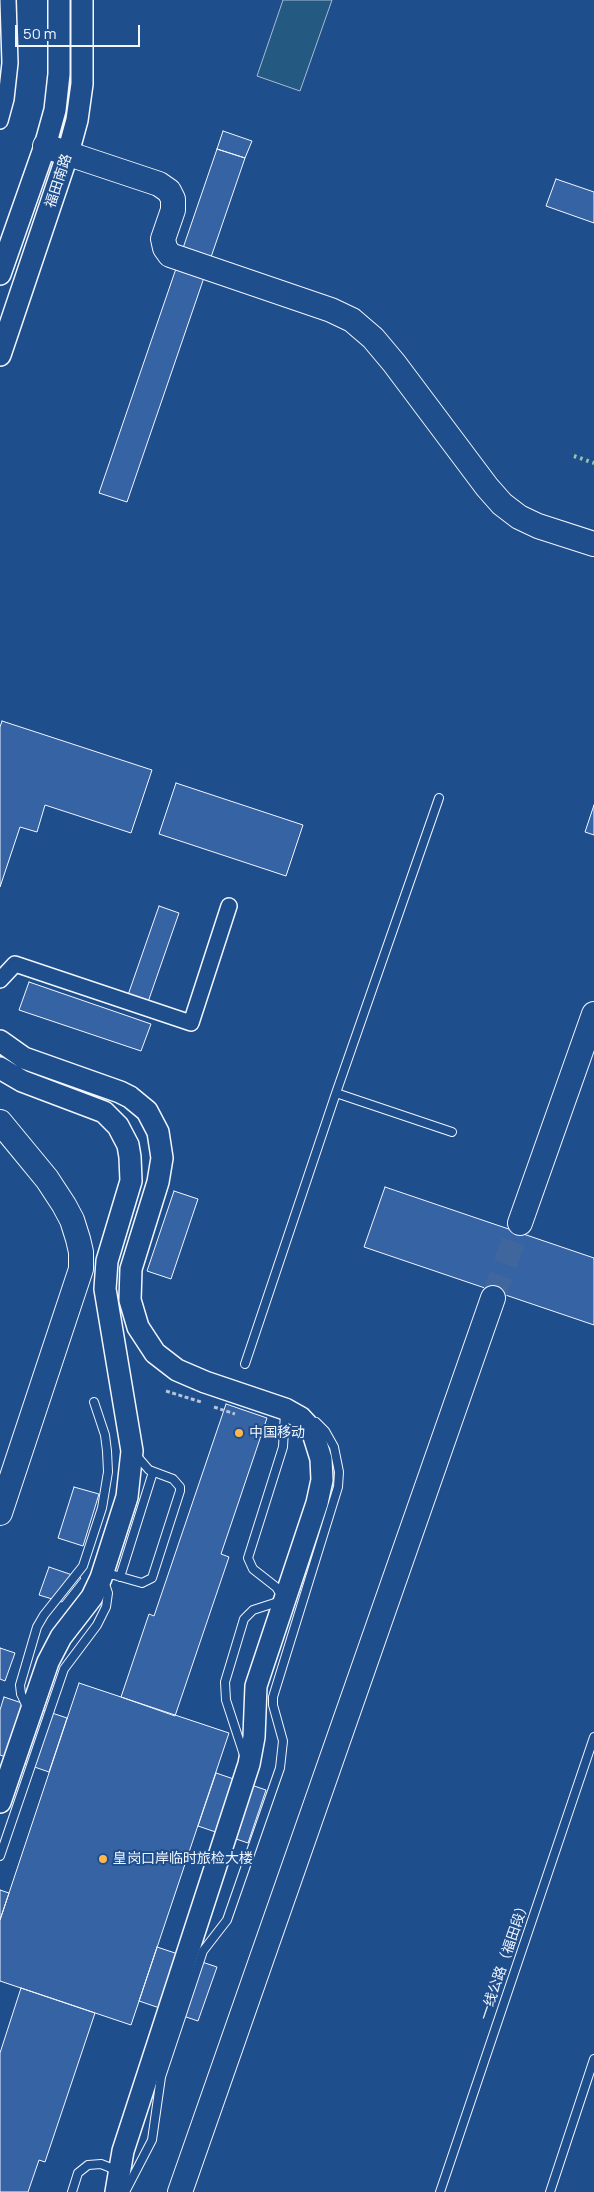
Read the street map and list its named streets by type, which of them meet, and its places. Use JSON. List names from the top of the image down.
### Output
{
  "streets": {
    "main road": ["福田南路"],
    "lane": ["一线公路（福田段）"]
  },
  "places": ["中国移动", "皇岗口岸临时旅检大楼"],
  "scale_bar": "50 m"
}
